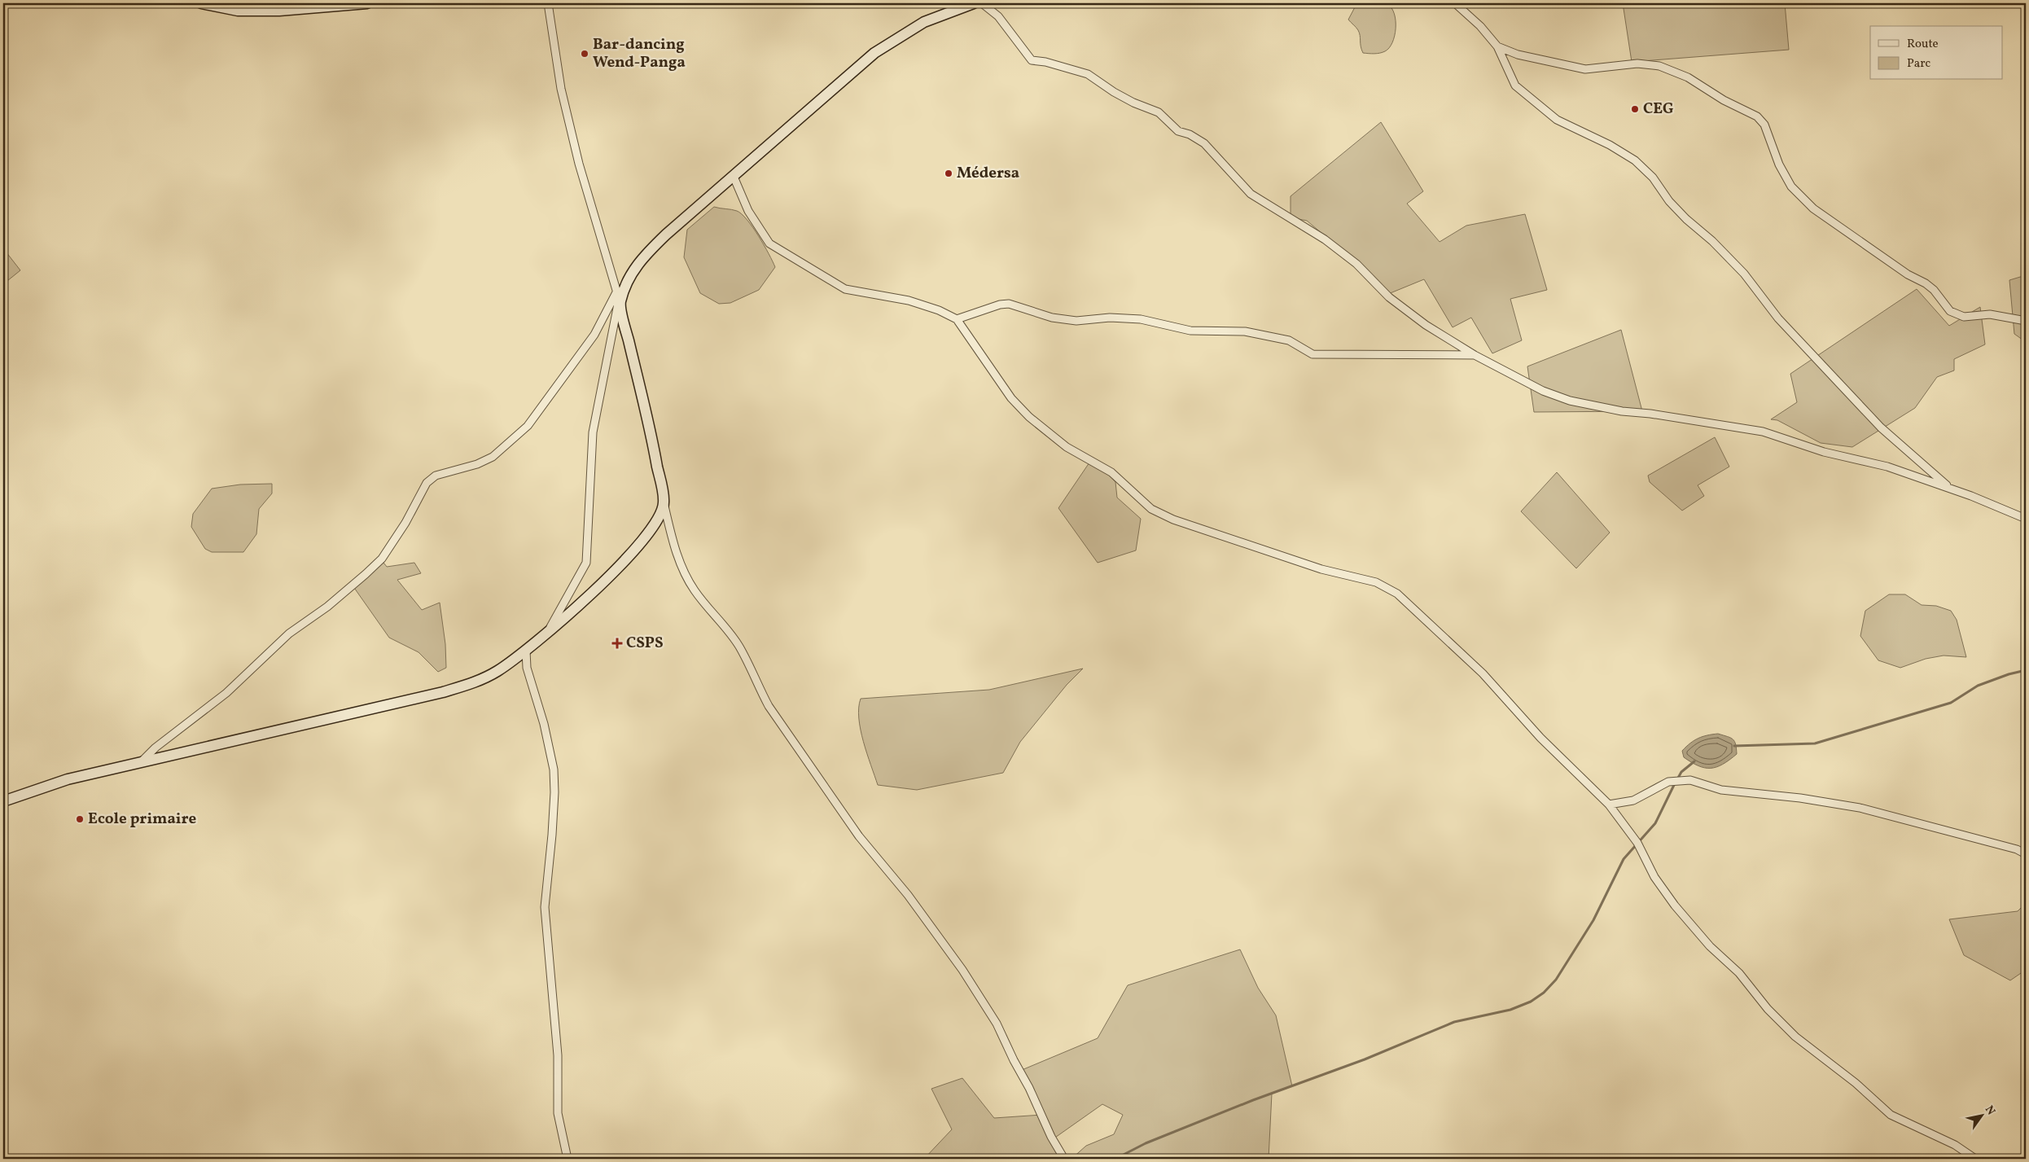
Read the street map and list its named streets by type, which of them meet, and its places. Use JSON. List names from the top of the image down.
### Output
{
  "places": {
    "other": [
      "Bar-dancing Wend-Panga",
      "CEG",
      "Médersa",
      "Ecole primaire"
    ],
    "health": ["CSPS"]
  },
  "legend": ["Route", "Parc"],
  "north": "top right"
}
